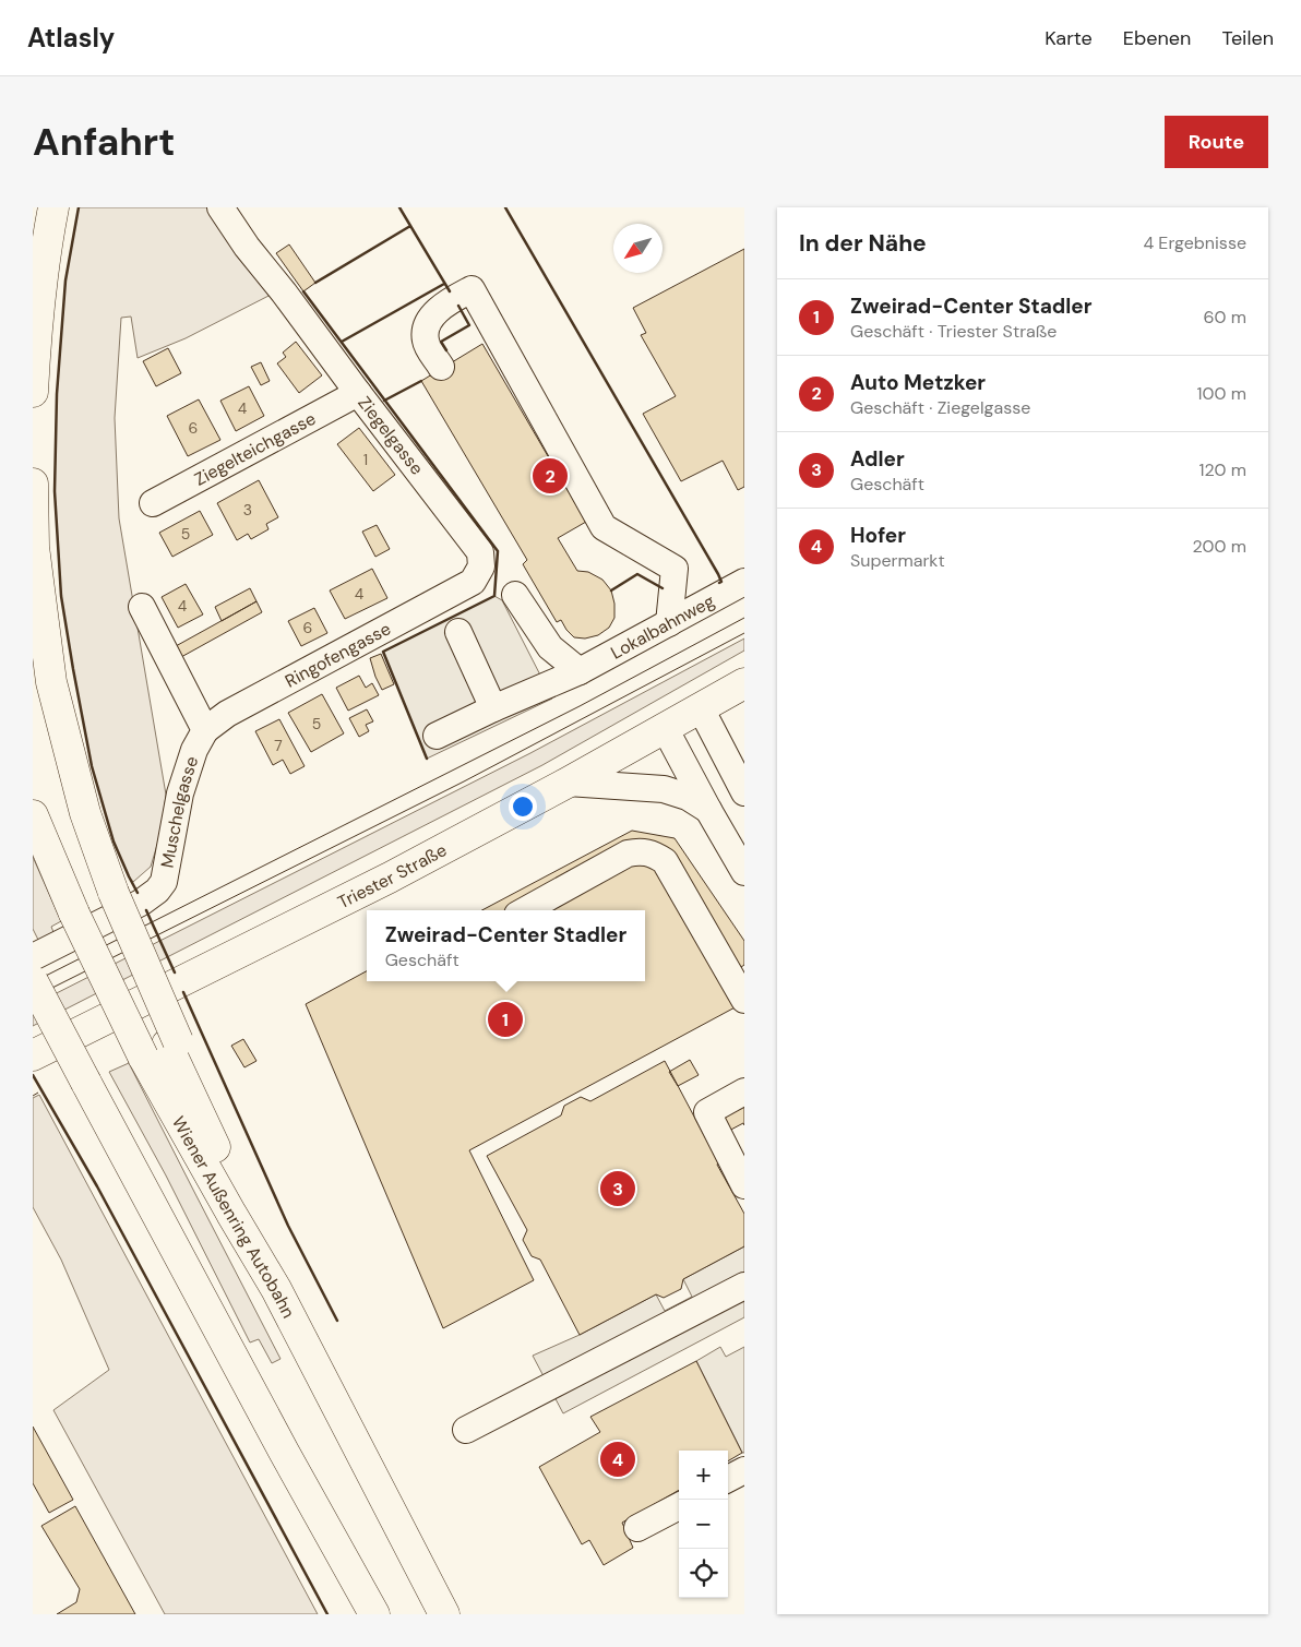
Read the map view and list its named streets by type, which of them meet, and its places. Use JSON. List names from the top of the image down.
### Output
{
  "streets": {
    "main road": ["Triester Straße", "Wiener Außenring Autobahn"],
    "street": [
      "Ziegelgasse",
      "Ziegelteichgasse",
      "Lokalbahnweg",
      "Ringofengasse",
      "Muschelgasse"
    ]
  },
  "crossings": [
    ["Ziegelgasse", "Ziegelteichgasse"],
    ["Ziegelgasse", "Ringofengasse"],
    ["Ringofengasse", "Muschelgasse"]
  ],
  "house_numbers": [
    "4",
    "6",
    "1",
    "3",
    "5",
    "4",
    "4",
    "6",
    "5",
    "7"
  ],
  "north": "bottom left",
  "page": {
    "header": "Atlasly",
    "nav": ["Karte", "Ebenen", "Teilen"],
    "buttons": "Route",
    "title": "Anfahrt",
    "heading": ["In der Nähe", "4 Ergebnisse"],
    "list": [
      {
        "mark": "1",
        "name": "Zweirad-Center Stadler",
        "note": "Geschäft · Triester Straße",
        "value": "60 m"
      },
      {
        "mark": "2",
        "name": "Auto Metzker",
        "note": "Geschäft · Ziegelgasse",
        "value": "100 m"
      },
      {
        "mark": "3",
        "name": "Adler",
        "note": "Geschäft",
        "value": "120 m"
      },
      {
        "mark": "4",
        "name": "Hofer",
        "note": "Supermarkt",
        "value": "200 m"
      }
    ],
    "pins": [
      "2",
      "1",
      "3",
      "4"
    ],
    "popup": ["Zweirad-Center Stadler", "Geschäft"],
    "map_buttons": ["+", "−"]
  }
}
